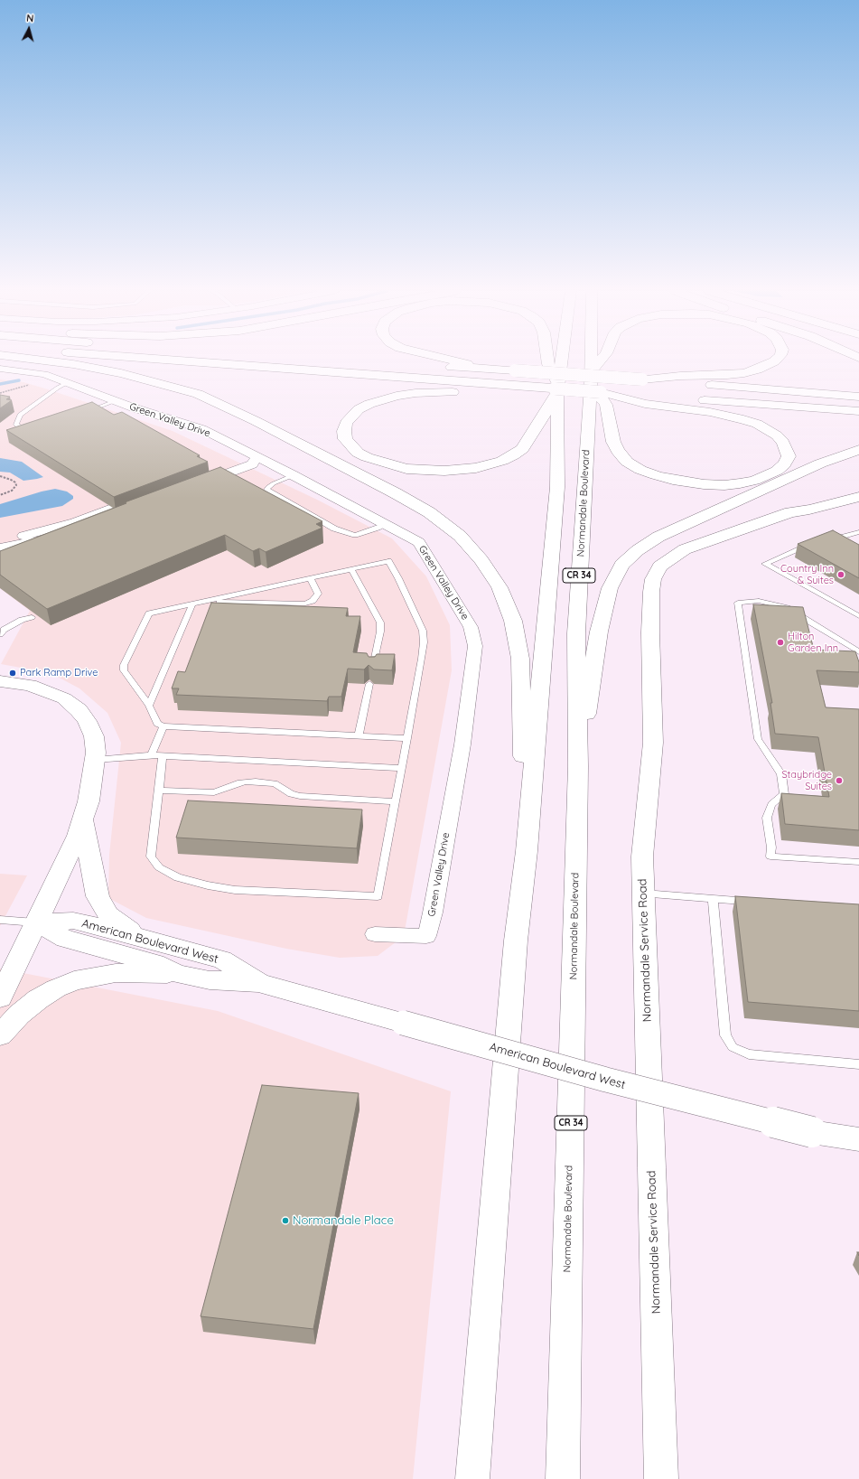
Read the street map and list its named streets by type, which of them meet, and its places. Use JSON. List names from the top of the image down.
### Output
{
  "streets": {
    "main road": [
      "Normandale Boulevard",
      "CR 34",
      "American Boulevard West",
      "Normandale Service Road"
    ],
    "street": ["Green Valley Drive"]
  },
  "places": [
    "Country Inn & Suites",
    "Hilton Garden Inn",
    "Park Ramp Drive",
    "Staybridge Suites",
    "Normandale Place"
  ],
  "north": "top"
}
